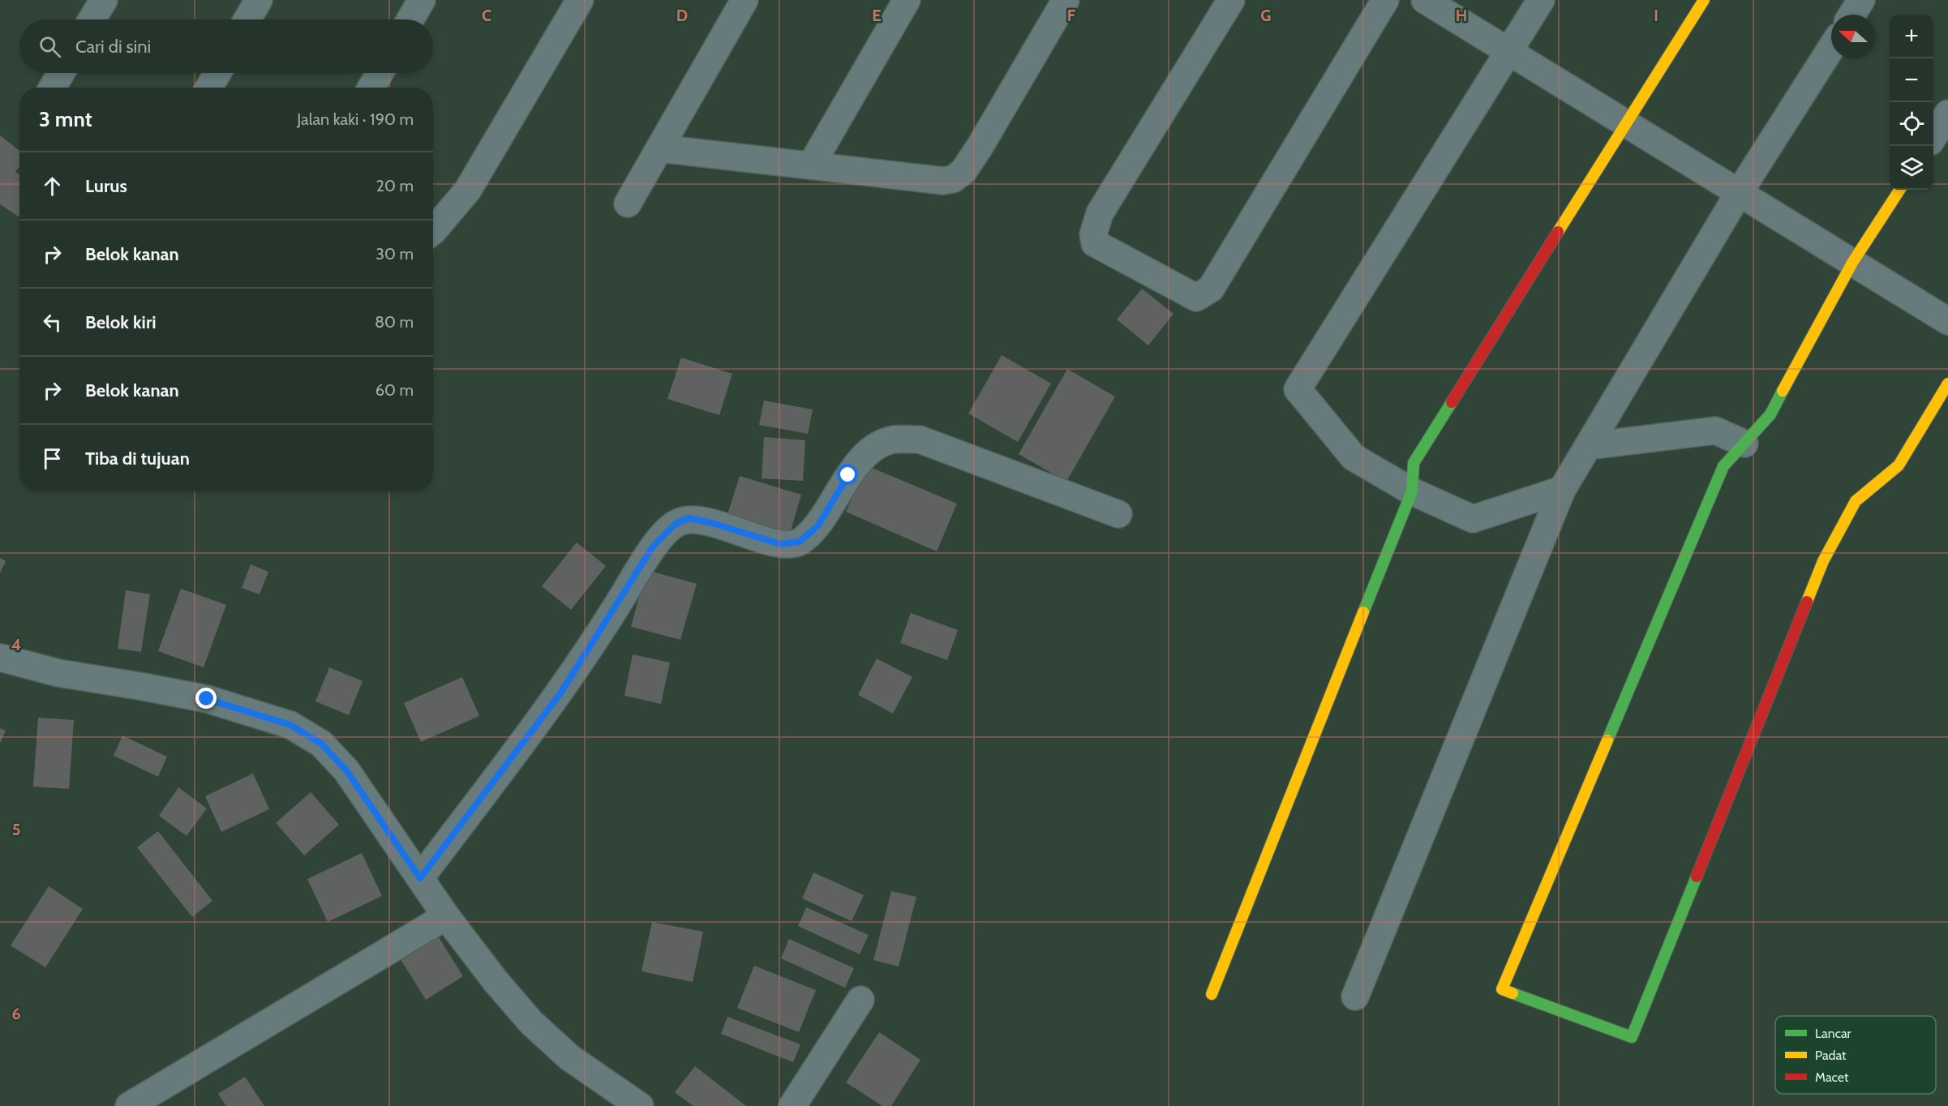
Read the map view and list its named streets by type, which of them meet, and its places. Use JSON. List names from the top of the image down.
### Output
{
  "legend": ["Lancar", "Padat", "Macet"],
  "north": "left",
  "page": {
    "map_buttons": ["+", "−"],
    "search": "Cari di sini",
    "heading": ["3 mnt", "Jalan kaki · 190 m"],
    "list": [
      ["Lurus", "20 m"],
      ["Belok kanan", "30 m"],
      ["Belok kiri", "80 m"],
      ["Belok kanan", "60 m"],
      "Tiba di tujuan"
    ]
  },
  "grid": {
    "columns": [
      "C",
      "D",
      "E",
      "F",
      "G",
      "H",
      "I"
    ],
    "rows": ["4", "5", "6"]
  }
}
